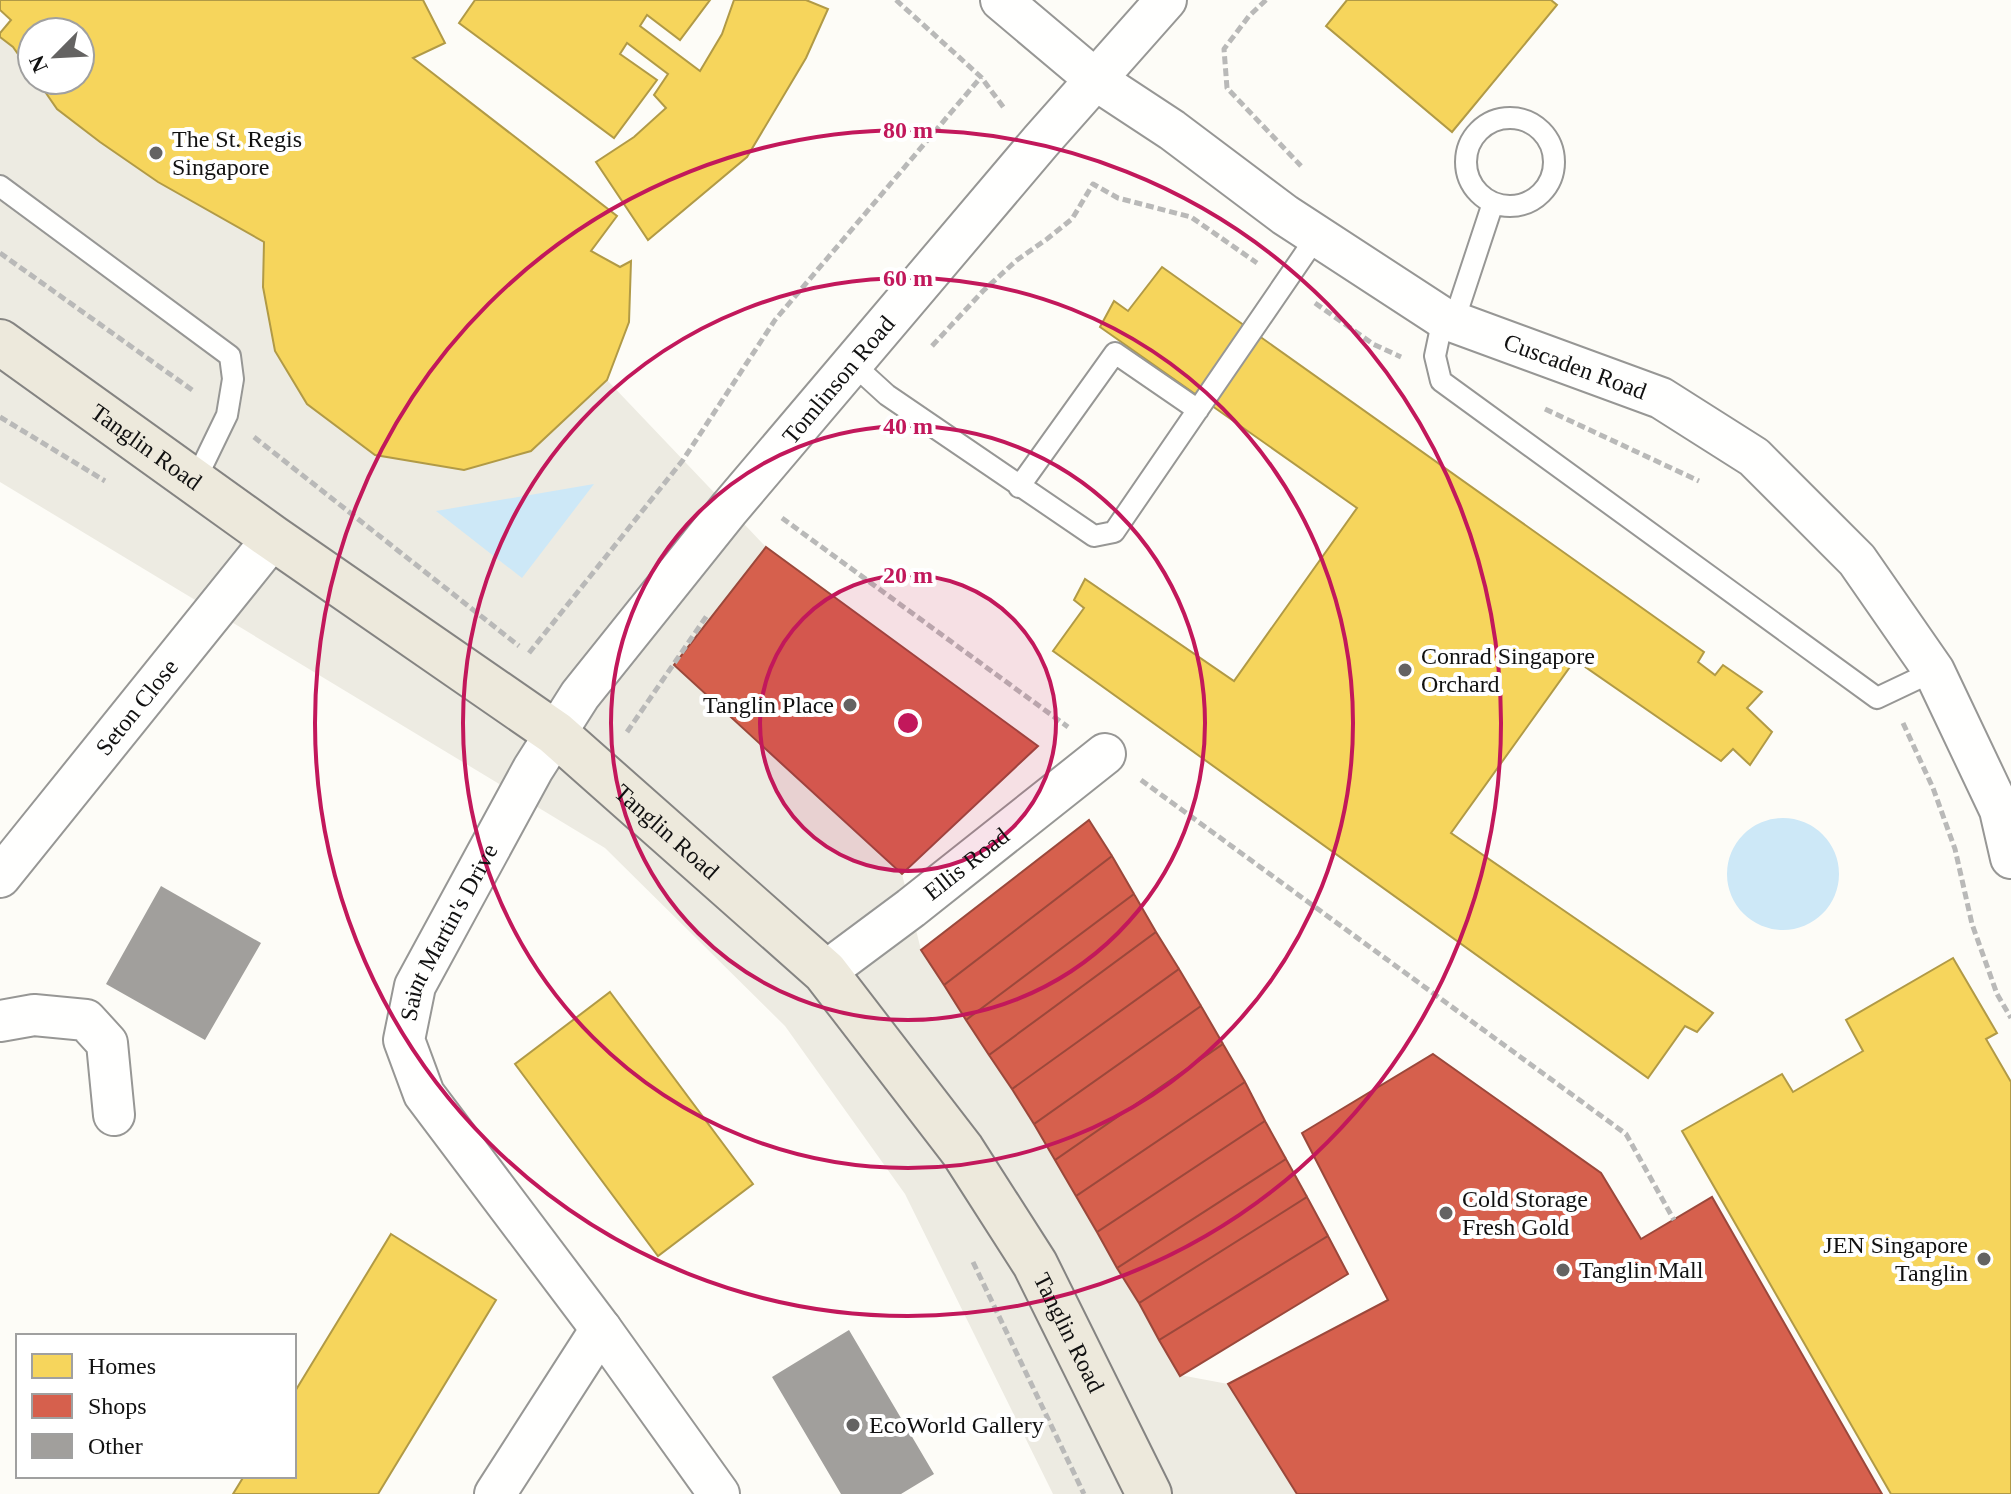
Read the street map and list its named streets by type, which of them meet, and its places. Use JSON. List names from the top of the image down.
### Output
{
  "streets": {
    "main road": ["Tanglin Road"],
    "street": [
      "Cuscaden Road",
      "Tomlinson Road",
      "Seton Close",
      "Ellis Road",
      "Saint Martin's Drive"
    ]
  },
  "crossings": [
    ["Cuscaden Road", "Tomlinson Road"],
    ["Tomlinson Road", "Tanglin Road"],
    ["Tomlinson Road", "Saint Martin's Drive"],
    ["Tanglin Road", "Seton Close"],
    ["Tanglin Road", "Ellis Road"],
    ["Tanglin Road", "Saint Martin's Drive"]
  ],
  "places": [
    "The St. Regis Singapore",
    "Conrad Singapore Orchard",
    "Tanglin Place",
    "Cold Storage Fresh Gold",
    "JEN Singapore Tanglin",
    "Tanglin Mall",
    "EcoWorld Gallery"
  ],
  "legend": ["Homes", "Shops", "Other"],
  "north": "bottom left",
  "rings": [
    "80 m",
    "60 m",
    "40 m",
    "20 m"
  ]
}
